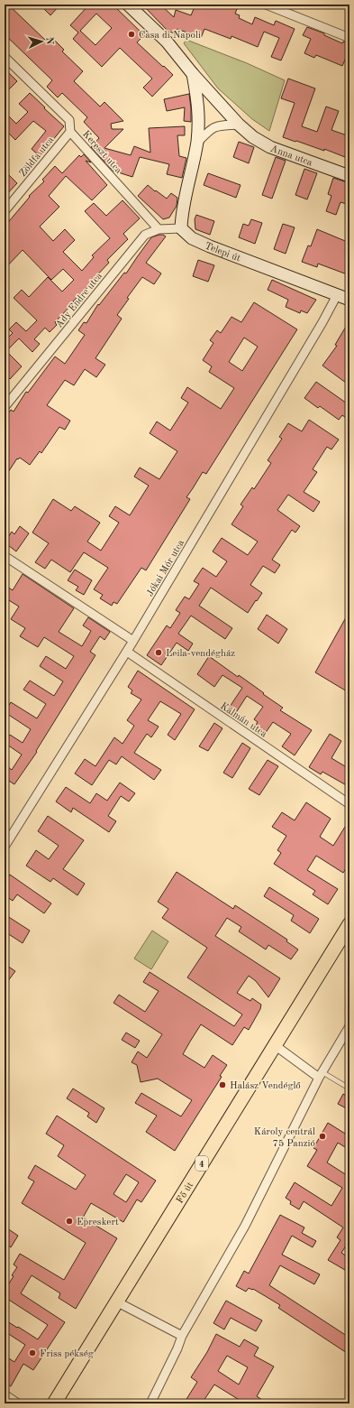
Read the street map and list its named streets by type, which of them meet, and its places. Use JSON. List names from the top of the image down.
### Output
{
  "streets": {
    "main road": [
      "Anna utca",
      "Telepi út",
      "4",
      "Fő út"
    ],
    "street": [
      "Kereszt utca",
      "Zöldfa utca",
      "Ady Endre utca",
      "Jókai Mór utca",
      "Kálmán utca"
    ]
  },
  "crossings": [
    ["Kereszt utca", "Zöldfa utca"],
    ["Kereszt utca", "Ady Endre utca"],
    ["Telepi út", "Ady Endre utca"],
    ["Telepi út", "Jókai Mór utca"],
    ["Jókai Mór utca", "Kálmán utca"]
  ],
  "places": [
    "Casa di Napoli",
    "Leila-vendégház",
    "Halász Vendéglő",
    "Károly centrál 75 Panzió",
    "Epreskert",
    "Friss pékség"
  ],
  "north": "right"
}
